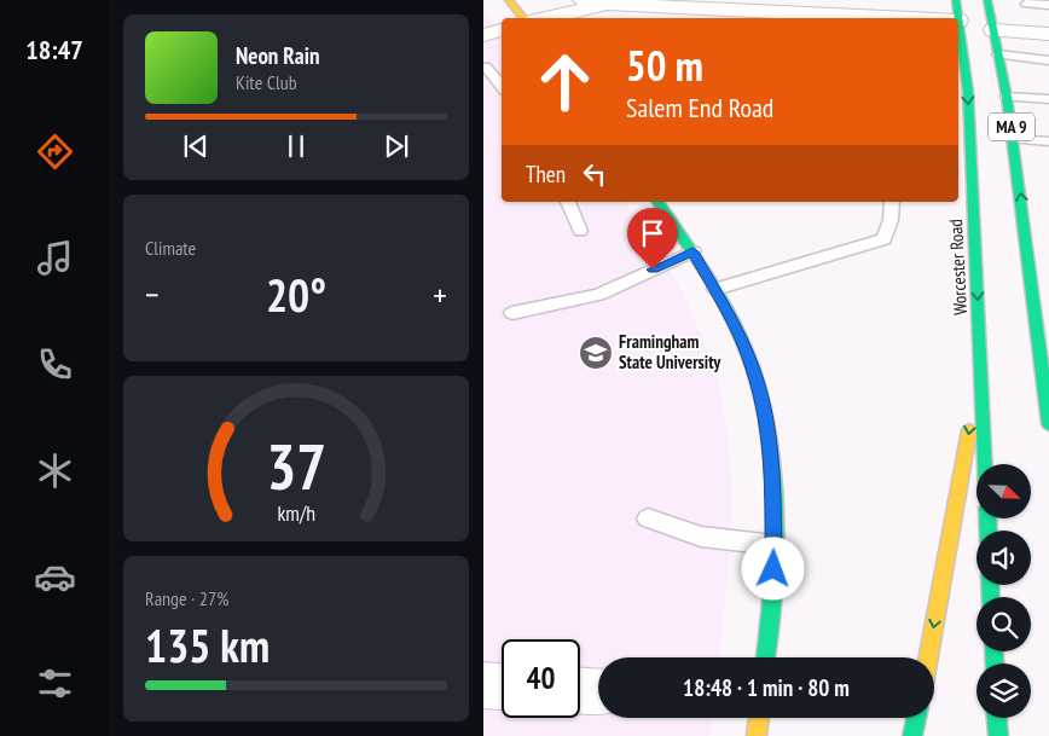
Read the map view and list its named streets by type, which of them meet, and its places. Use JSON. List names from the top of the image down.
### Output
{
  "streets": {
    "main road": ["MA 9", "Worcester Road"]
  },
  "places": {
    "school or university": ["Framingham State University"]
  },
  "north": "bottom right",
  "page": {
    "tabs": "18:47",
    "turn": ["50 m", "Salem End Road"],
    "song": ["Neon Rain", "Kite Club"],
    "then": "Then",
    "tile": [
      "Climate",
      ["Range · 27%", "135 km"]
    ],
    "heat": ["−", "20°", "+"],
    "limit": "40",
    "trip": "18:48 · 1 min · 80 m",
    "gauge": ["37", "km/h"]
  }
}
